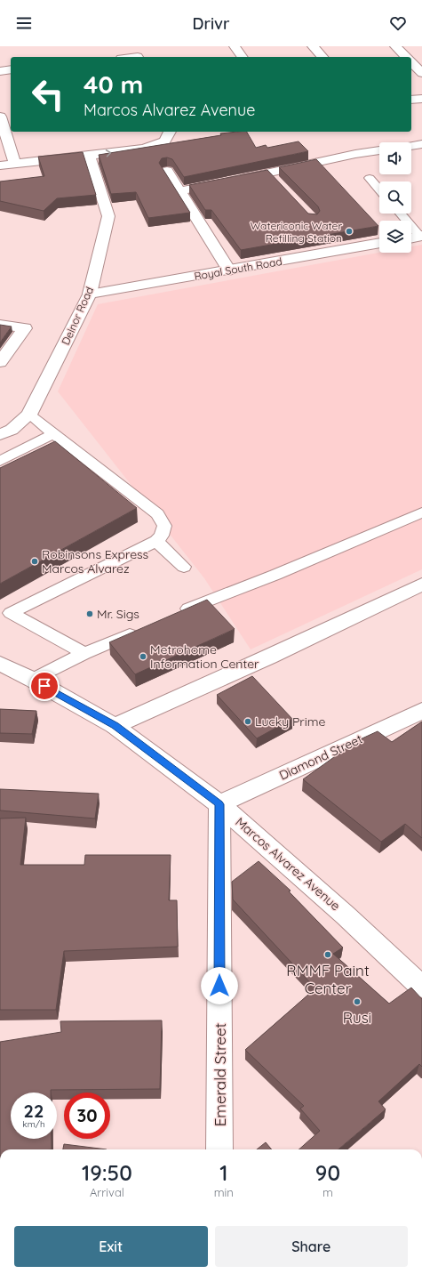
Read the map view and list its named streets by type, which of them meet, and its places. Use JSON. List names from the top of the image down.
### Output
{
  "streets": {
    "street": [
      "Royal South Road",
      "Delnor Road",
      "Diamond Street",
      "Marcos Alvarez Avenue",
      "Emerald Street"
    ]
  },
  "crossings": [
    ["Royal South Road", "Delnor Road"],
    ["Diamond Street", "Marcos Alvarez Avenue"],
    ["Diamond Street", "Emerald Street"],
    ["Marcos Alvarez Avenue", "Emerald Street"]
  ],
  "places": [
    "Watericonic Water Refilling Station",
    "Robinsons Express Marcos Alvarez",
    "Mr. Sigs",
    "Metrohome Information Center",
    "Lucky Prime",
    "RMMF Paint Center",
    "Rusi"
  ],
  "page": {
    "header": "Drivr",
    "turn": ["40 m", "Marcos Alvarez Avenue"],
    "speed": "22 km/h",
    "limit": "30",
    "eta": [
      "19:50",
      "Arrival",
      "1",
      "min",
      "90",
      "m"
    ],
    "buttons": ["Exit", "Share"]
  }
}
